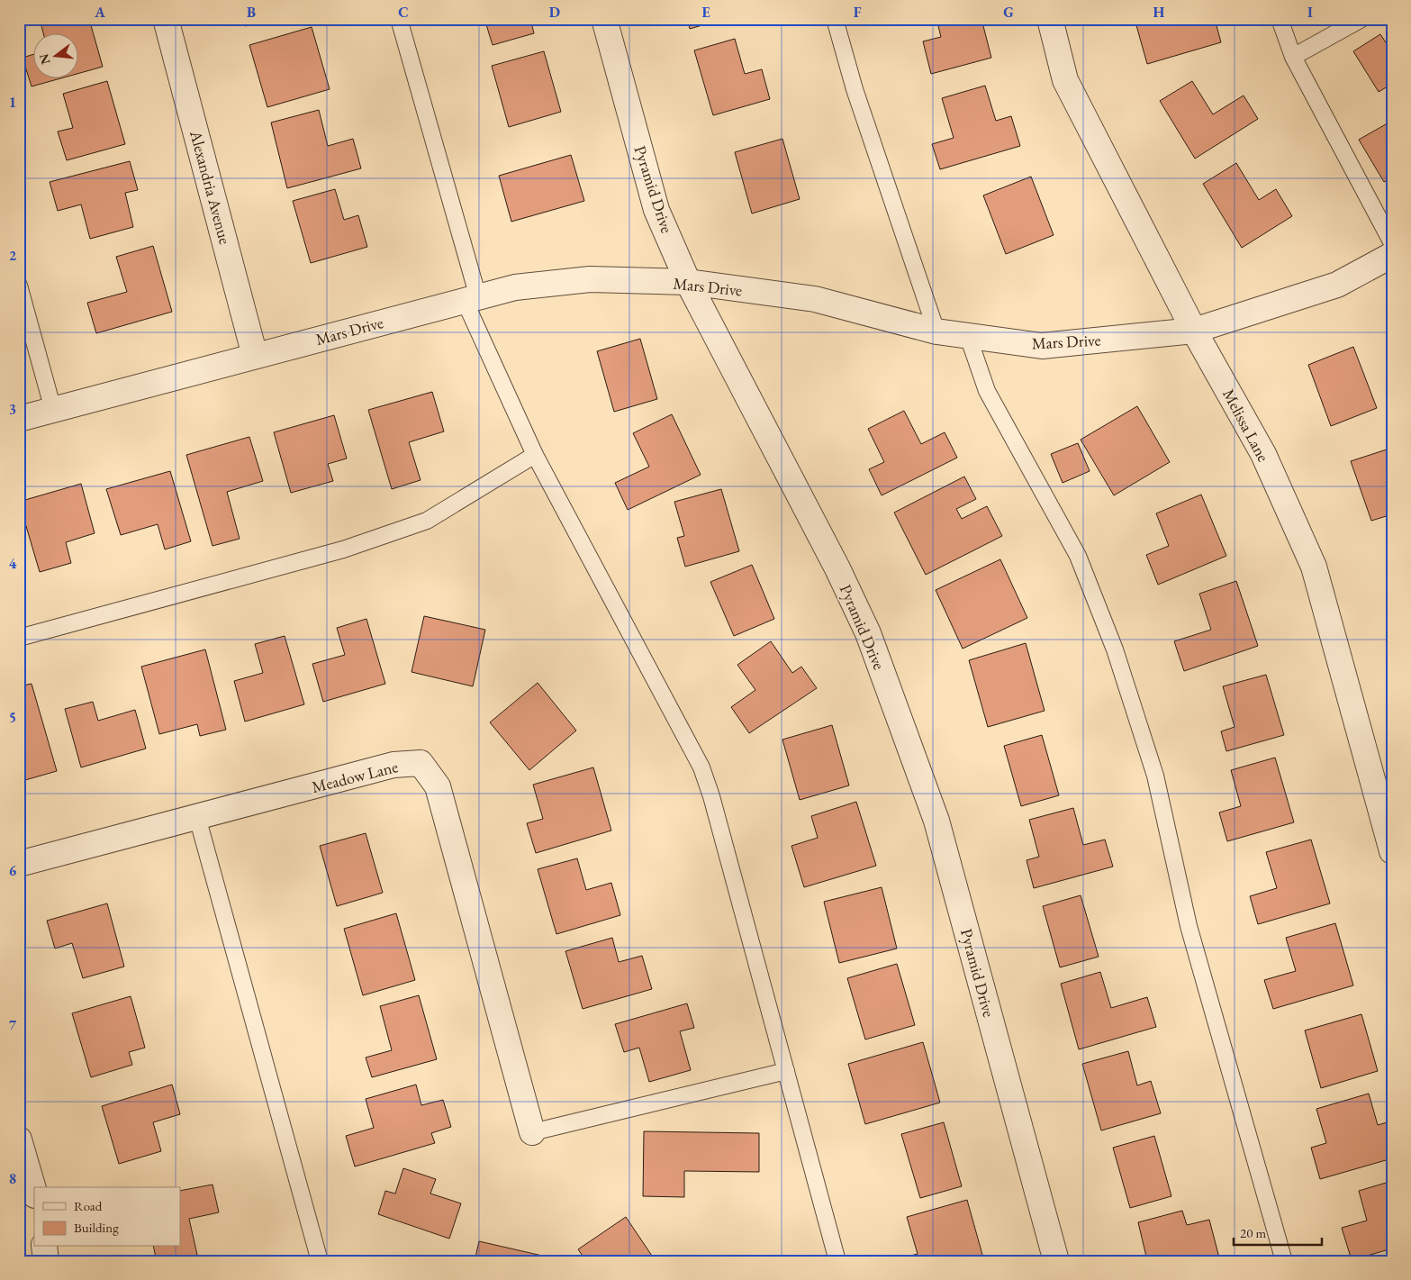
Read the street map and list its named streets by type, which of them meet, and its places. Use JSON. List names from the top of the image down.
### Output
{
  "streets": {
    "street": [
      "Alexandria Avenue",
      "Pyramid Drive",
      "Mars Drive",
      "Melissa Lane",
      "Meadow Lane"
    ]
  },
  "crossings": [
    ["Alexandria Avenue", "Mars Drive"],
    ["Pyramid Drive", "Mars Drive"],
    ["Mars Drive", "Melissa Lane"]
  ],
  "legend": ["Road", "Building"],
  "scale_bar": "20 m",
  "north": "left",
  "grid": {
    "columns": [
      "A",
      "B",
      "C",
      "D",
      "E",
      "F",
      "G",
      "H",
      "I"
    ],
    "rows": [
      "1",
      "2",
      "3",
      "4",
      "5",
      "6",
      "7",
      "8"
    ]
  }
}
